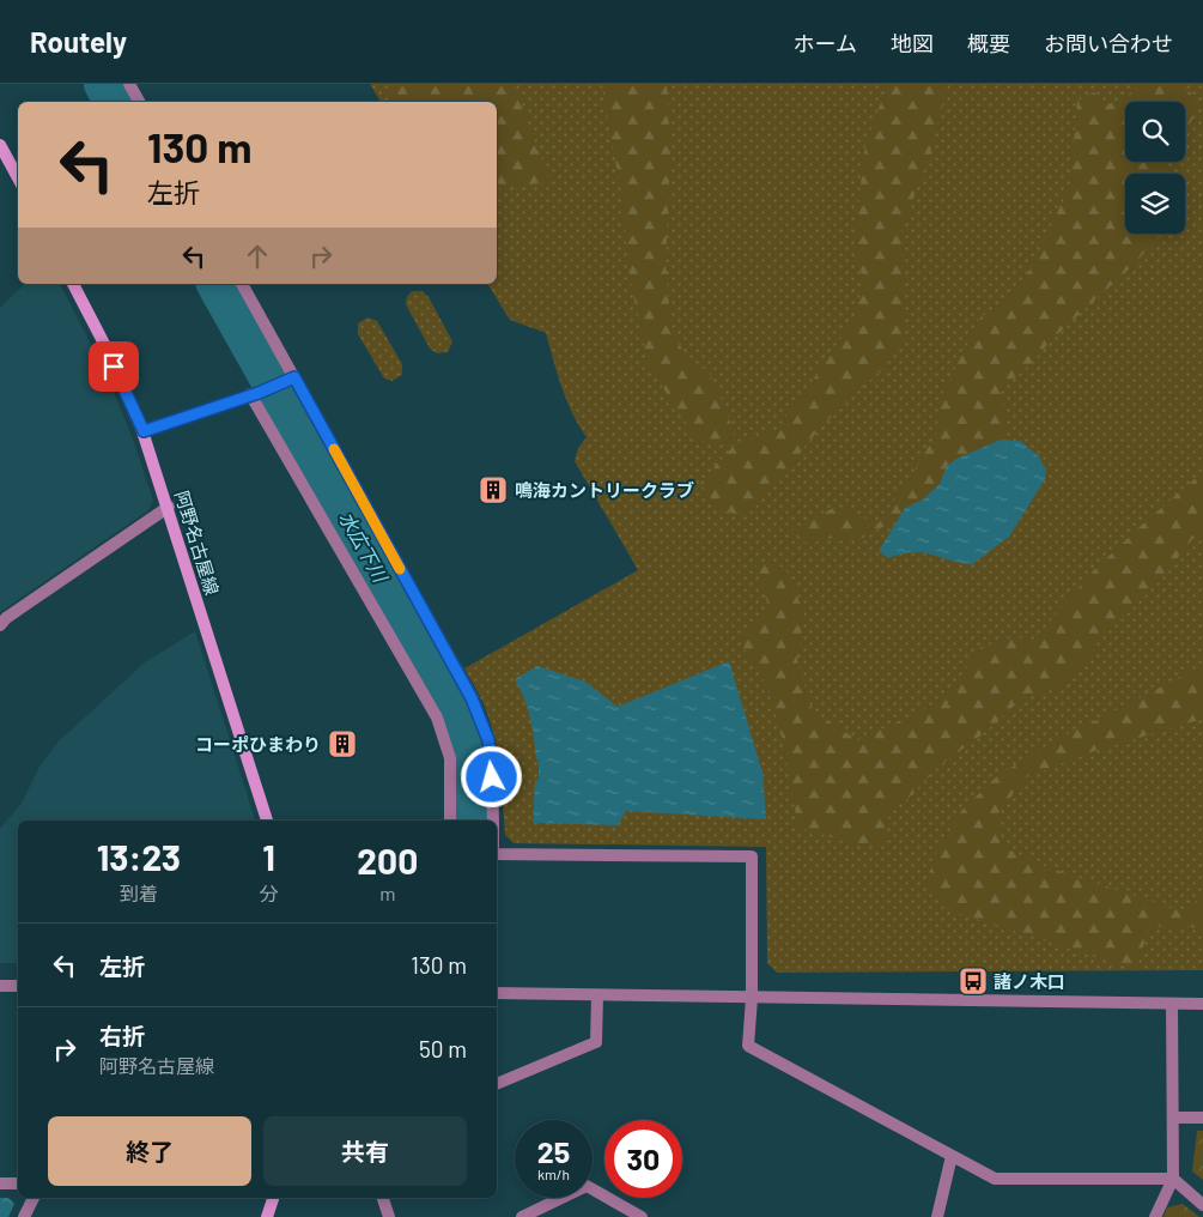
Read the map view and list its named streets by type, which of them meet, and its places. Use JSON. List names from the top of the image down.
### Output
{
  "streets": {
    "main road": ["阿野名古屋線"]
  },
  "water": ["水広下川"],
  "places": {
    "building": ["鳴海カントリークラブ", "コーポひまわり"],
    "bus stop": ["諸ノ木口"]
  },
  "page": {
    "header": "Routely",
    "nav": [
      "ホーム",
      "地図",
      "概要",
      "お問い合わせ"
    ],
    "turn": ["130 m", "左折"],
    "eta": [
      "13:23",
      "到着",
      "1",
      "分",
      "200",
      "m"
    ],
    "list": [
      {
        "name": "左折",
        "value": "130 m"
      },
      {
        "name": "右折",
        "note": "阿野名古屋線",
        "value": "50 m"
      }
    ],
    "buttons": ["終了", "共有"],
    "speed": "25 km/h",
    "limit": "30"
  }
}
